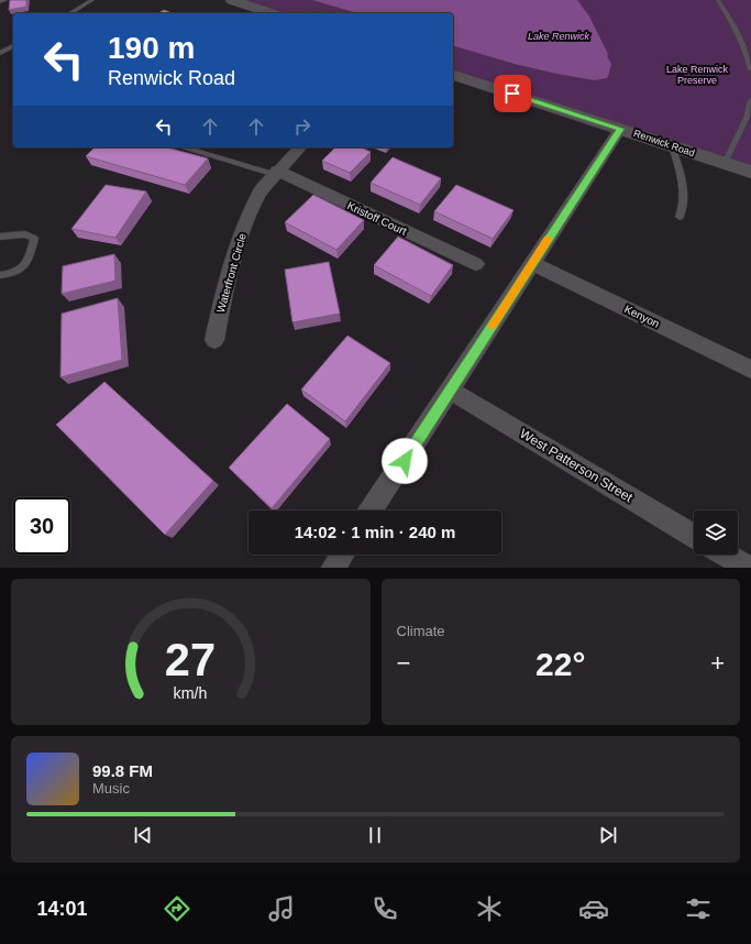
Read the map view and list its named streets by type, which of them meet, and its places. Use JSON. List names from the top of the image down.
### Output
{
  "streets": {
    "street": [
      "Renwick Road",
      "Kristoff Court",
      "Waterfront Circle",
      "Kenyon",
      "West Patterson Street"
    ]
  },
  "crossings": [
    ["Kristoff Court", "Waterfront Circle"]
  ],
  "water": ["Lake Renwick"],
  "parks": ["Lake Renwick Preserve"],
  "page": {
    "turn": ["190 m", "Renwick Road"],
    "limit": "30",
    "trip": "14:02 · 1 min · 240 m",
    "tile": "Climate",
    "heat": ["−", "22°", "+"],
    "song": ["99.8 FM", "Music"],
    "tabs": "14:01",
    "gauge": ["27", "km/h"]
  }
}
